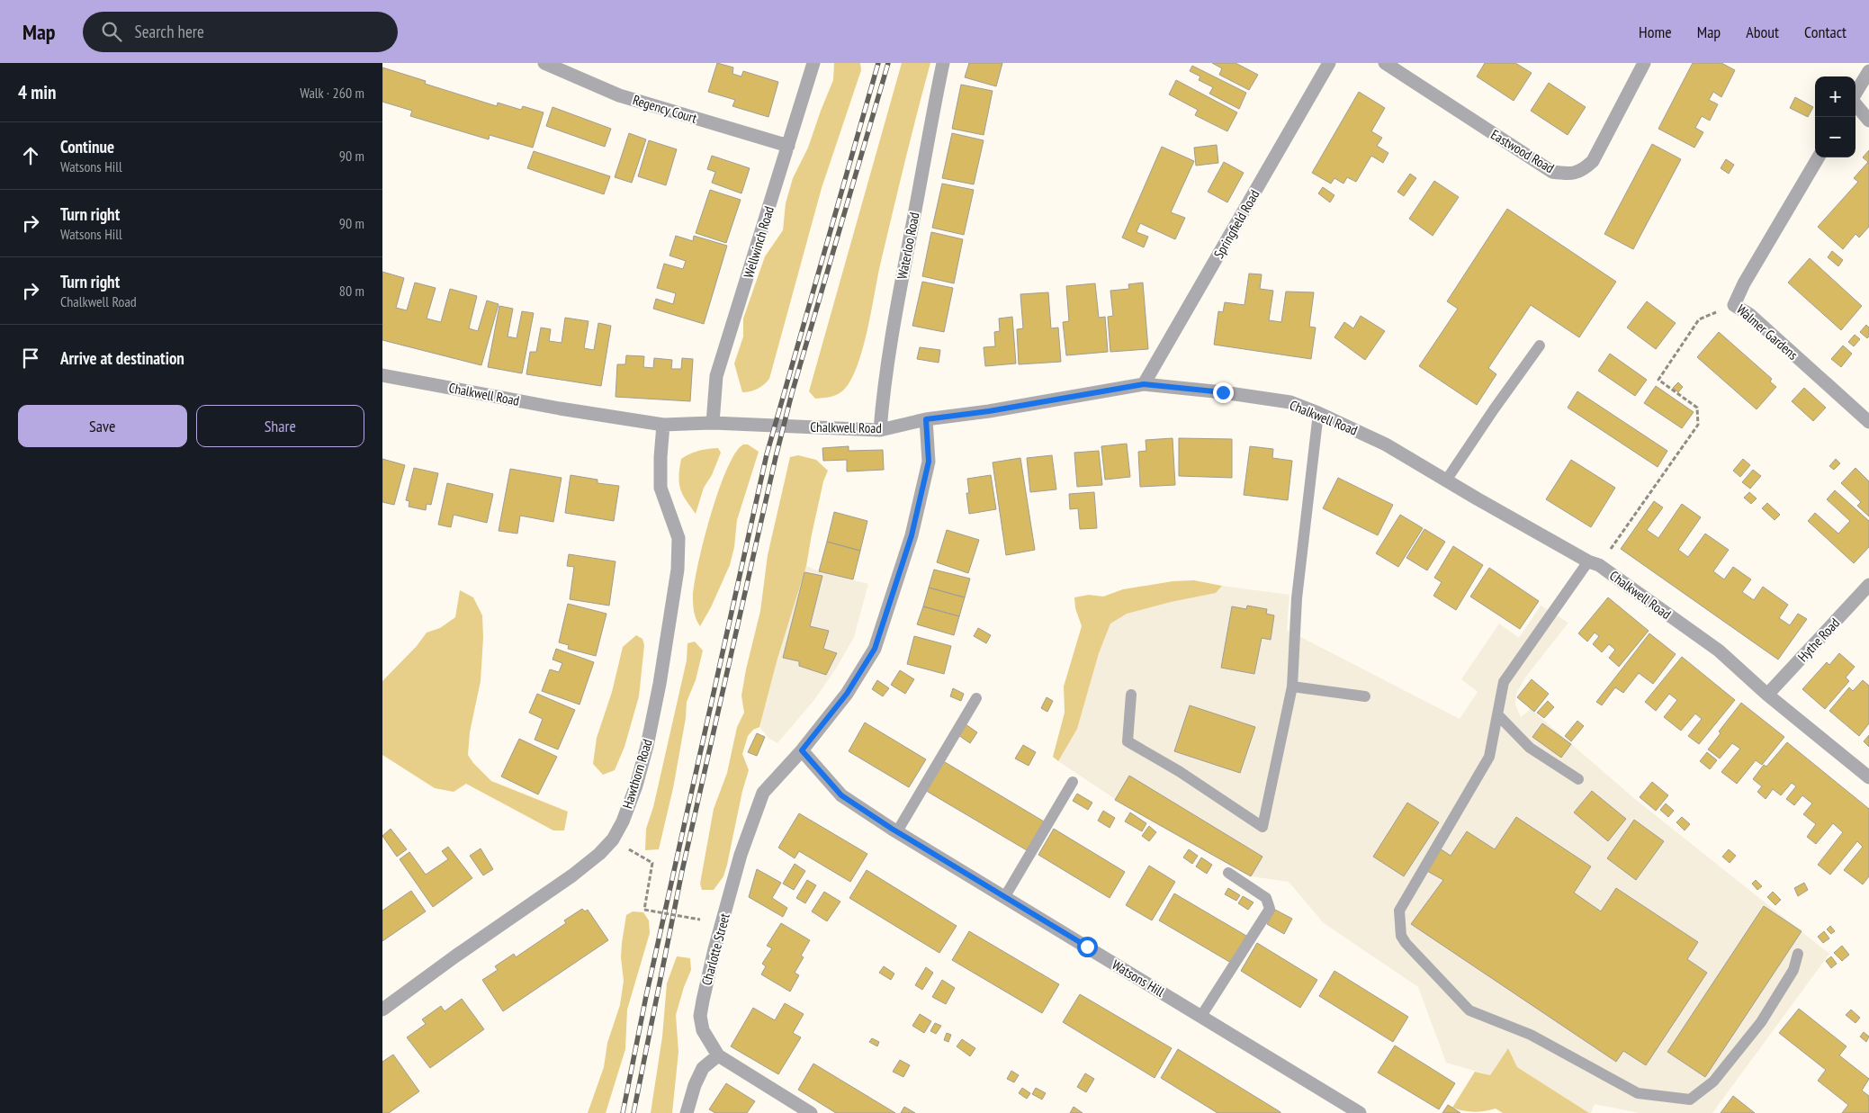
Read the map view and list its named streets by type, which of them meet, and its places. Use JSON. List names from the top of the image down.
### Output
{
  "streets": {
    "street": [
      "Regency Court",
      "Eastwood Road",
      "Springfield Road",
      "Wellwinch Road",
      "Waterloo Road",
      "Walmer Gardens",
      "Chalkwell Road",
      "Hythe Road",
      "Hawthorn Road",
      "Charlotte Street",
      "Watsons Hill"
    ]
  },
  "crossings": [
    ["Regency Court", "Wellwinch Road"],
    ["Springfield Road", "Chalkwell Road"],
    ["Wellwinch Road", "Chalkwell Road"],
    ["Waterloo Road", "Chalkwell Road"],
    ["Chalkwell Road", "Hythe Road"],
    ["Chalkwell Road", "Hawthorn Road"],
    ["Charlotte Street", "Watsons Hill"]
  ],
  "page": {
    "header": "Map",
    "search": "Search here",
    "nav": [
      "Home",
      "Map",
      "About",
      "Contact"
    ],
    "heading": ["4 min", "Walk · 260 m"],
    "map_buttons": ["+", "−"],
    "list": [
      ["Continue", "Watsons Hill", "90 m"],
      ["Turn right", "Watsons Hill", "90 m"],
      ["Turn right", "Chalkwell Road", "80 m"],
      "Arrive at destination"
    ],
    "buttons": ["Save", "Share"]
  }
}
